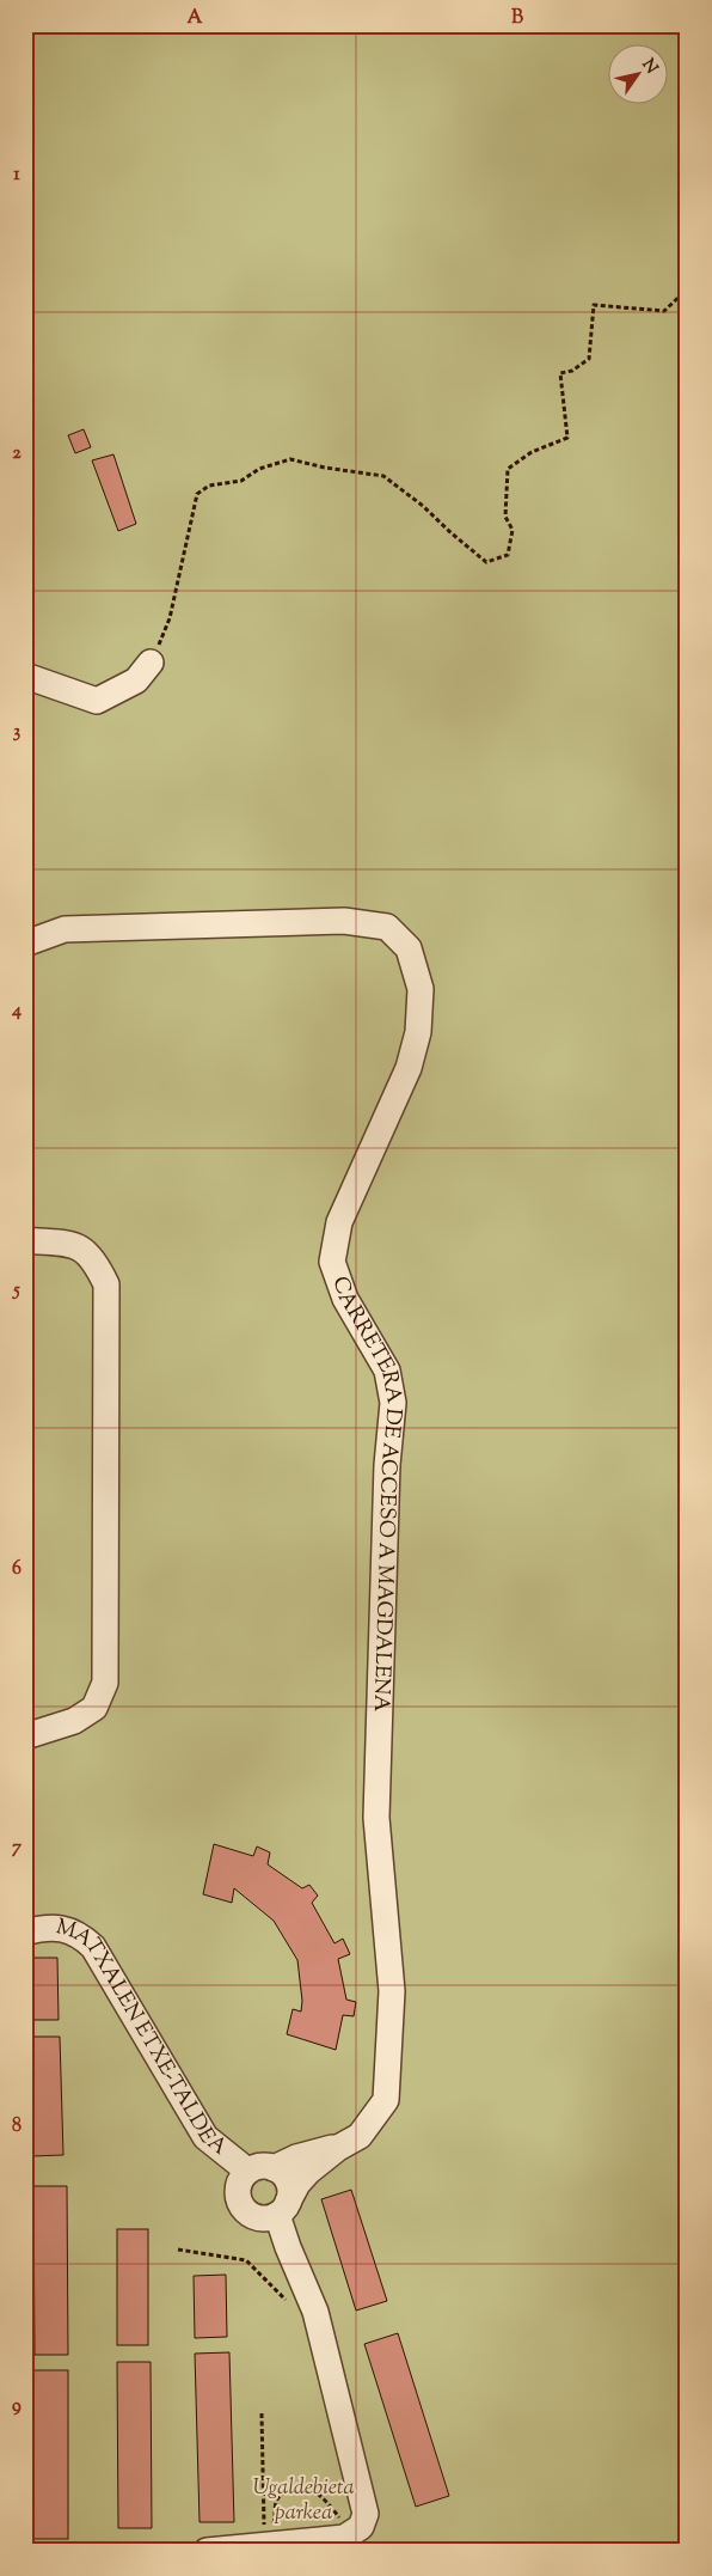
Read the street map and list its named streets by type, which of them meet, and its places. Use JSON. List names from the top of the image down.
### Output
{
  "streets": {
    "street": ["CARRETERA DE ACCESO A MAGDALENA", "MATXALEN ETXE-TALDEA"]
  },
  "crossings": [
    ["CARRETERA DE ACCESO A MAGDALENA", "MATXALEN ETXE-TALDEA"]
  ],
  "parks": ["Ugaldebieta parkea"],
  "north": "top right",
  "grid": {
    "columns": ["A", "B"],
    "rows": [
      "1",
      "2",
      "3",
      "4",
      "5",
      "6",
      "7",
      "8",
      "9"
    ]
  }
}
